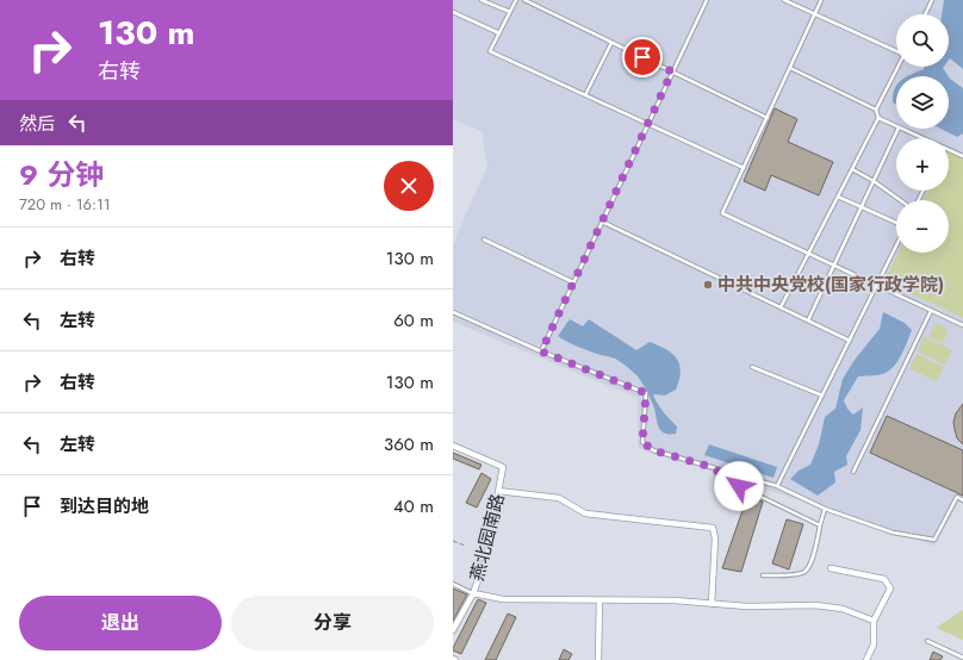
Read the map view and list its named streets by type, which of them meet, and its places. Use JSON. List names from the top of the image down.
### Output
{
  "streets": {
    "street": ["燕北园南路"]
  },
  "places": ["中共中央党校(国家行政学院)"],
  "page": {
    "turn": ["130 m", "右转"],
    "map_buttons": ["+", "−"],
    "then": "然后",
    "heading": ["9 分钟", "720 m · 16:11"],
    "list": [
      {
        "name": "右转",
        "value": "130 m"
      },
      {
        "name": "左转",
        "value": "60 m"
      },
      {
        "name": "右转",
        "value": "130 m"
      },
      {
        "name": "左转",
        "value": "360 m"
      },
      {
        "name": "到达目的地",
        "value": "40 m"
      }
    ],
    "buttons": ["退出", "分享"]
  }
}
